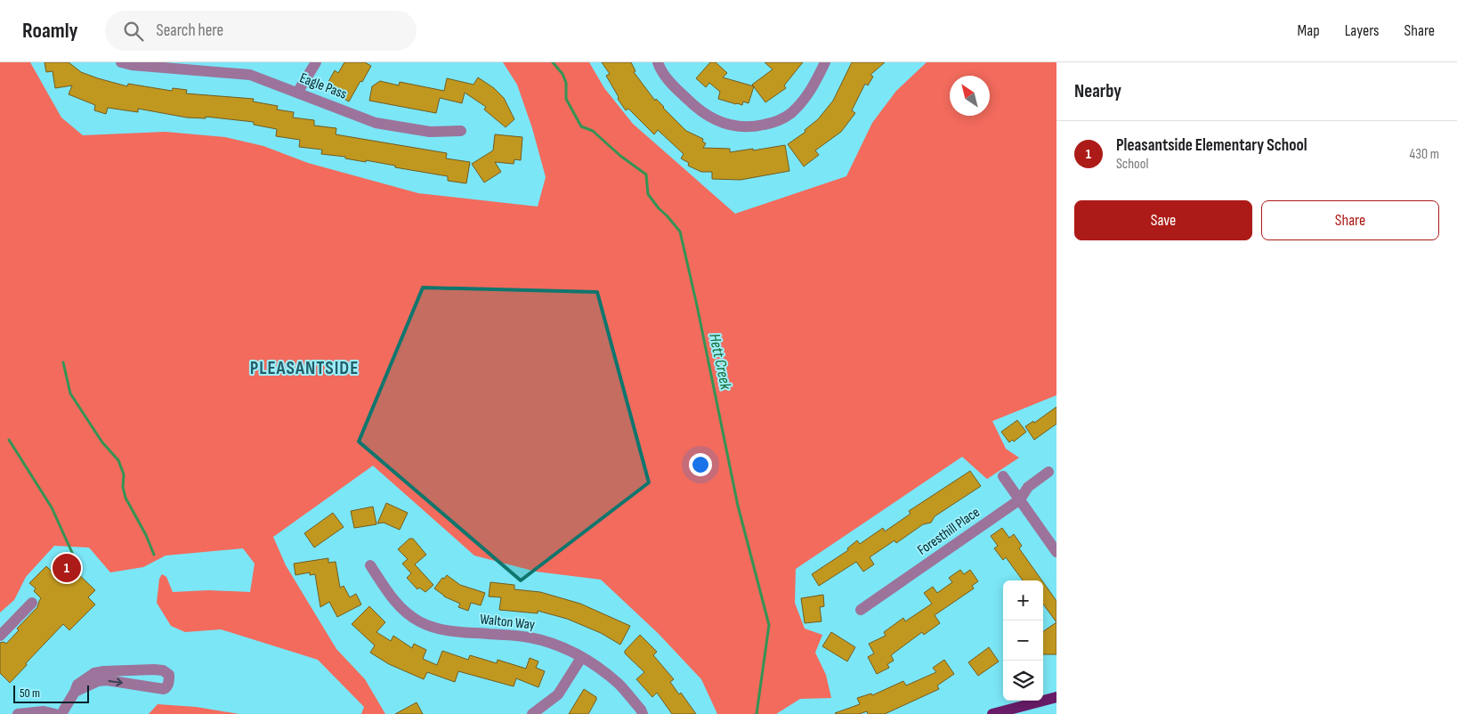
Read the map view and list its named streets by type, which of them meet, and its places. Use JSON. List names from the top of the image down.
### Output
{
  "streets": {
    "street": ["Eagle Pass", "Foresthill Place", "Walton Way"]
  },
  "districts": ["PLEASANTSIDE"],
  "water": ["Hett Creek"],
  "scale_bar": "50 m",
  "north": "top left",
  "page": {
    "header": "Roamly",
    "search": "Search here",
    "nav": ["Map", "Layers", "Share"],
    "heading": "Nearby",
    "list": [
      {
        "mark": "1",
        "name": "Pleasantside Elementary School",
        "note": "School",
        "value": "430 m"
      }
    ],
    "buttons": ["Save", "Share"],
    "pins": "1",
    "map_buttons": ["+", "−"],
    "scale": "50 m"
  }
}
